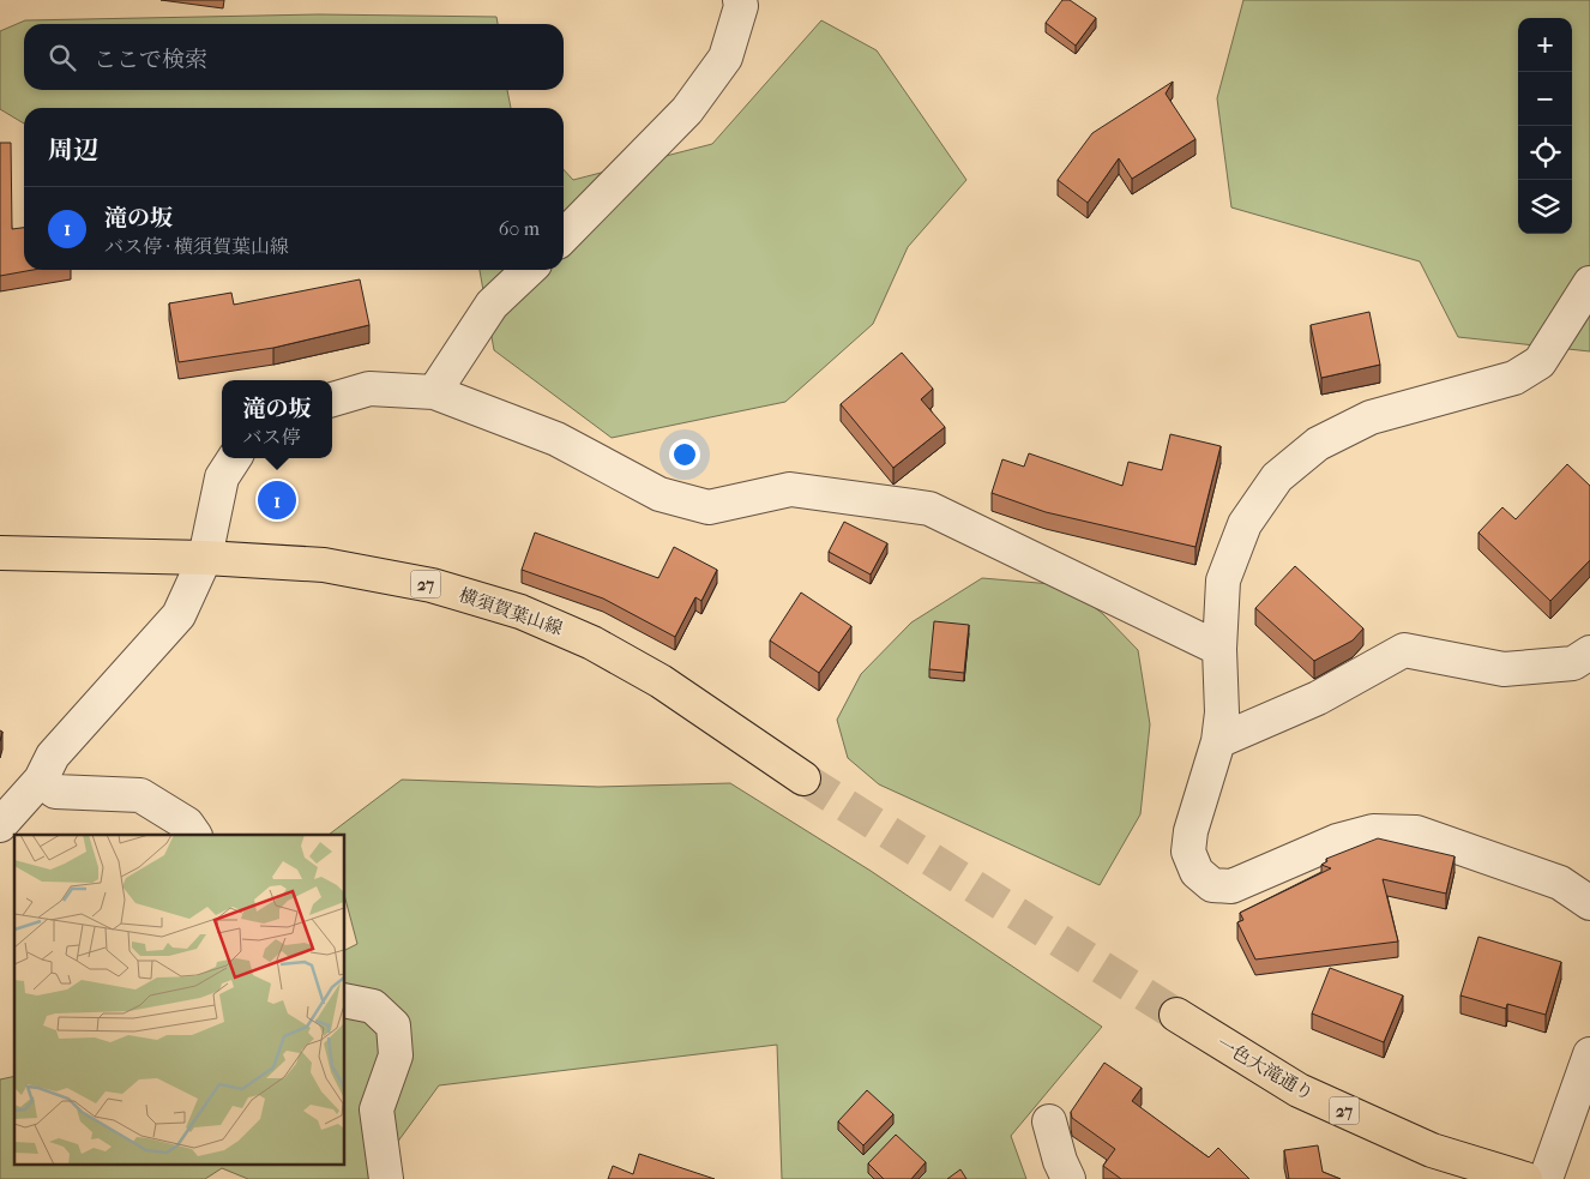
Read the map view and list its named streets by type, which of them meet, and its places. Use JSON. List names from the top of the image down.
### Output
{
  "streets": {
    "main road": ["27", "横須賀葉山線", "一色大滝通り"]
  },
  "page": {
    "map_buttons": ["+", "−"],
    "search": "ここで検索",
    "heading": "周辺",
    "list": [
      {
        "mark": "1",
        "name": "滝の坂",
        "note": "バス停 · 横須賀葉山線",
        "value": "60 m"
      }
    ],
    "popup": ["滝の坂", "バス停"],
    "pins": "1"
  }
}
